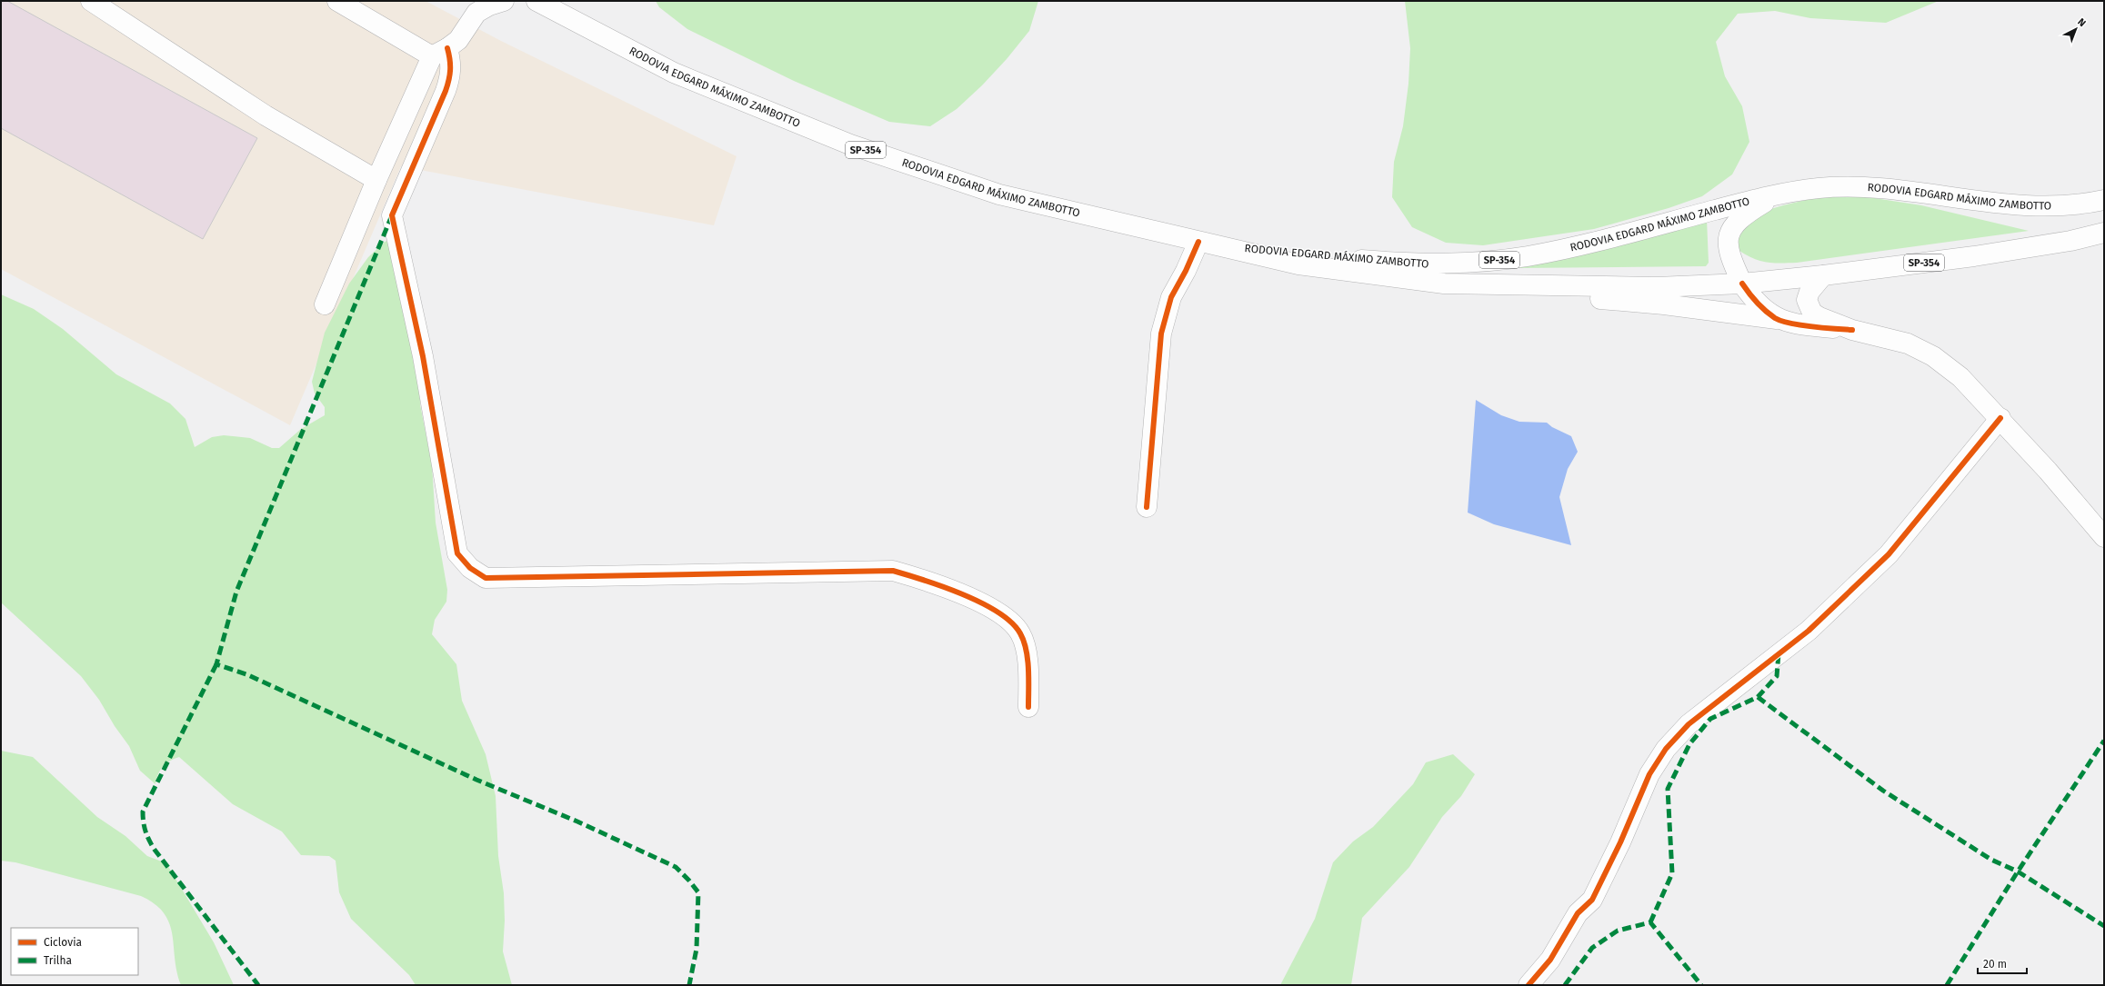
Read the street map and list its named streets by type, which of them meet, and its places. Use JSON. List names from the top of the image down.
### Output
{
  "streets": {
    "main road": ["RODOVIA EDGARD MÁXIMO ZAMBOTTO", "SP-354"]
  },
  "legend": ["Ciclovia", "Trilha"],
  "scale_bar": "20 m",
  "north": "top right"
}
